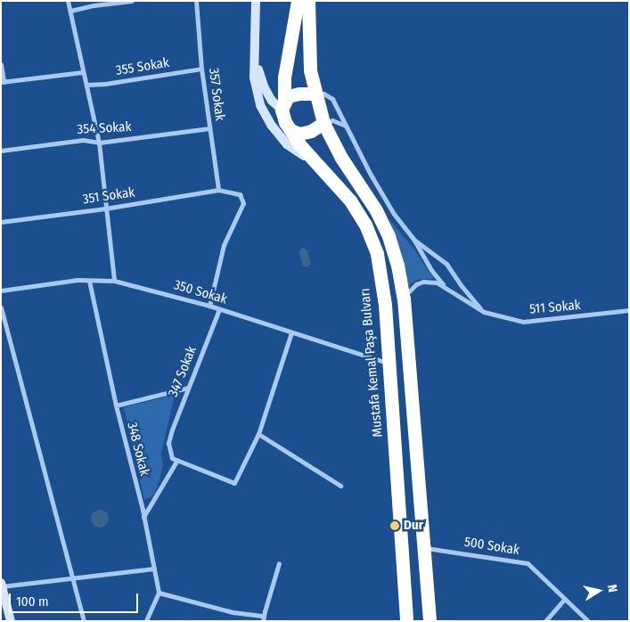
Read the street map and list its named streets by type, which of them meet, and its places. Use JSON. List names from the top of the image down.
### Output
{
  "streets": {
    "highway": ["Mustafa Kemal Paşa Bulvarı"],
    "street": [
      "355 Sokak",
      "357 Sokak",
      "354 Sokak",
      "351 Sokak",
      "350 Sokak",
      "511 Sokak",
      "347 Sokak",
      "348 Sokak",
      "500 Sokak"
    ]
  },
  "crossings": [
    ["355 Sokak", "357 Sokak"],
    ["357 Sokak", "354 Sokak"],
    ["357 Sokak", "351 Sokak"],
    ["350 Sokak", "Mustafa Kemal Paşa Bulvarı"],
    ["350 Sokak", "347 Sokak"],
    ["350 Sokak", "348 Sokak"],
    ["511 Sokak", "Mustafa Kemal Paşa Bulvarı"]
  ],
  "places": ["Dur"],
  "scale_bar": "100 m",
  "north": "right"
}
